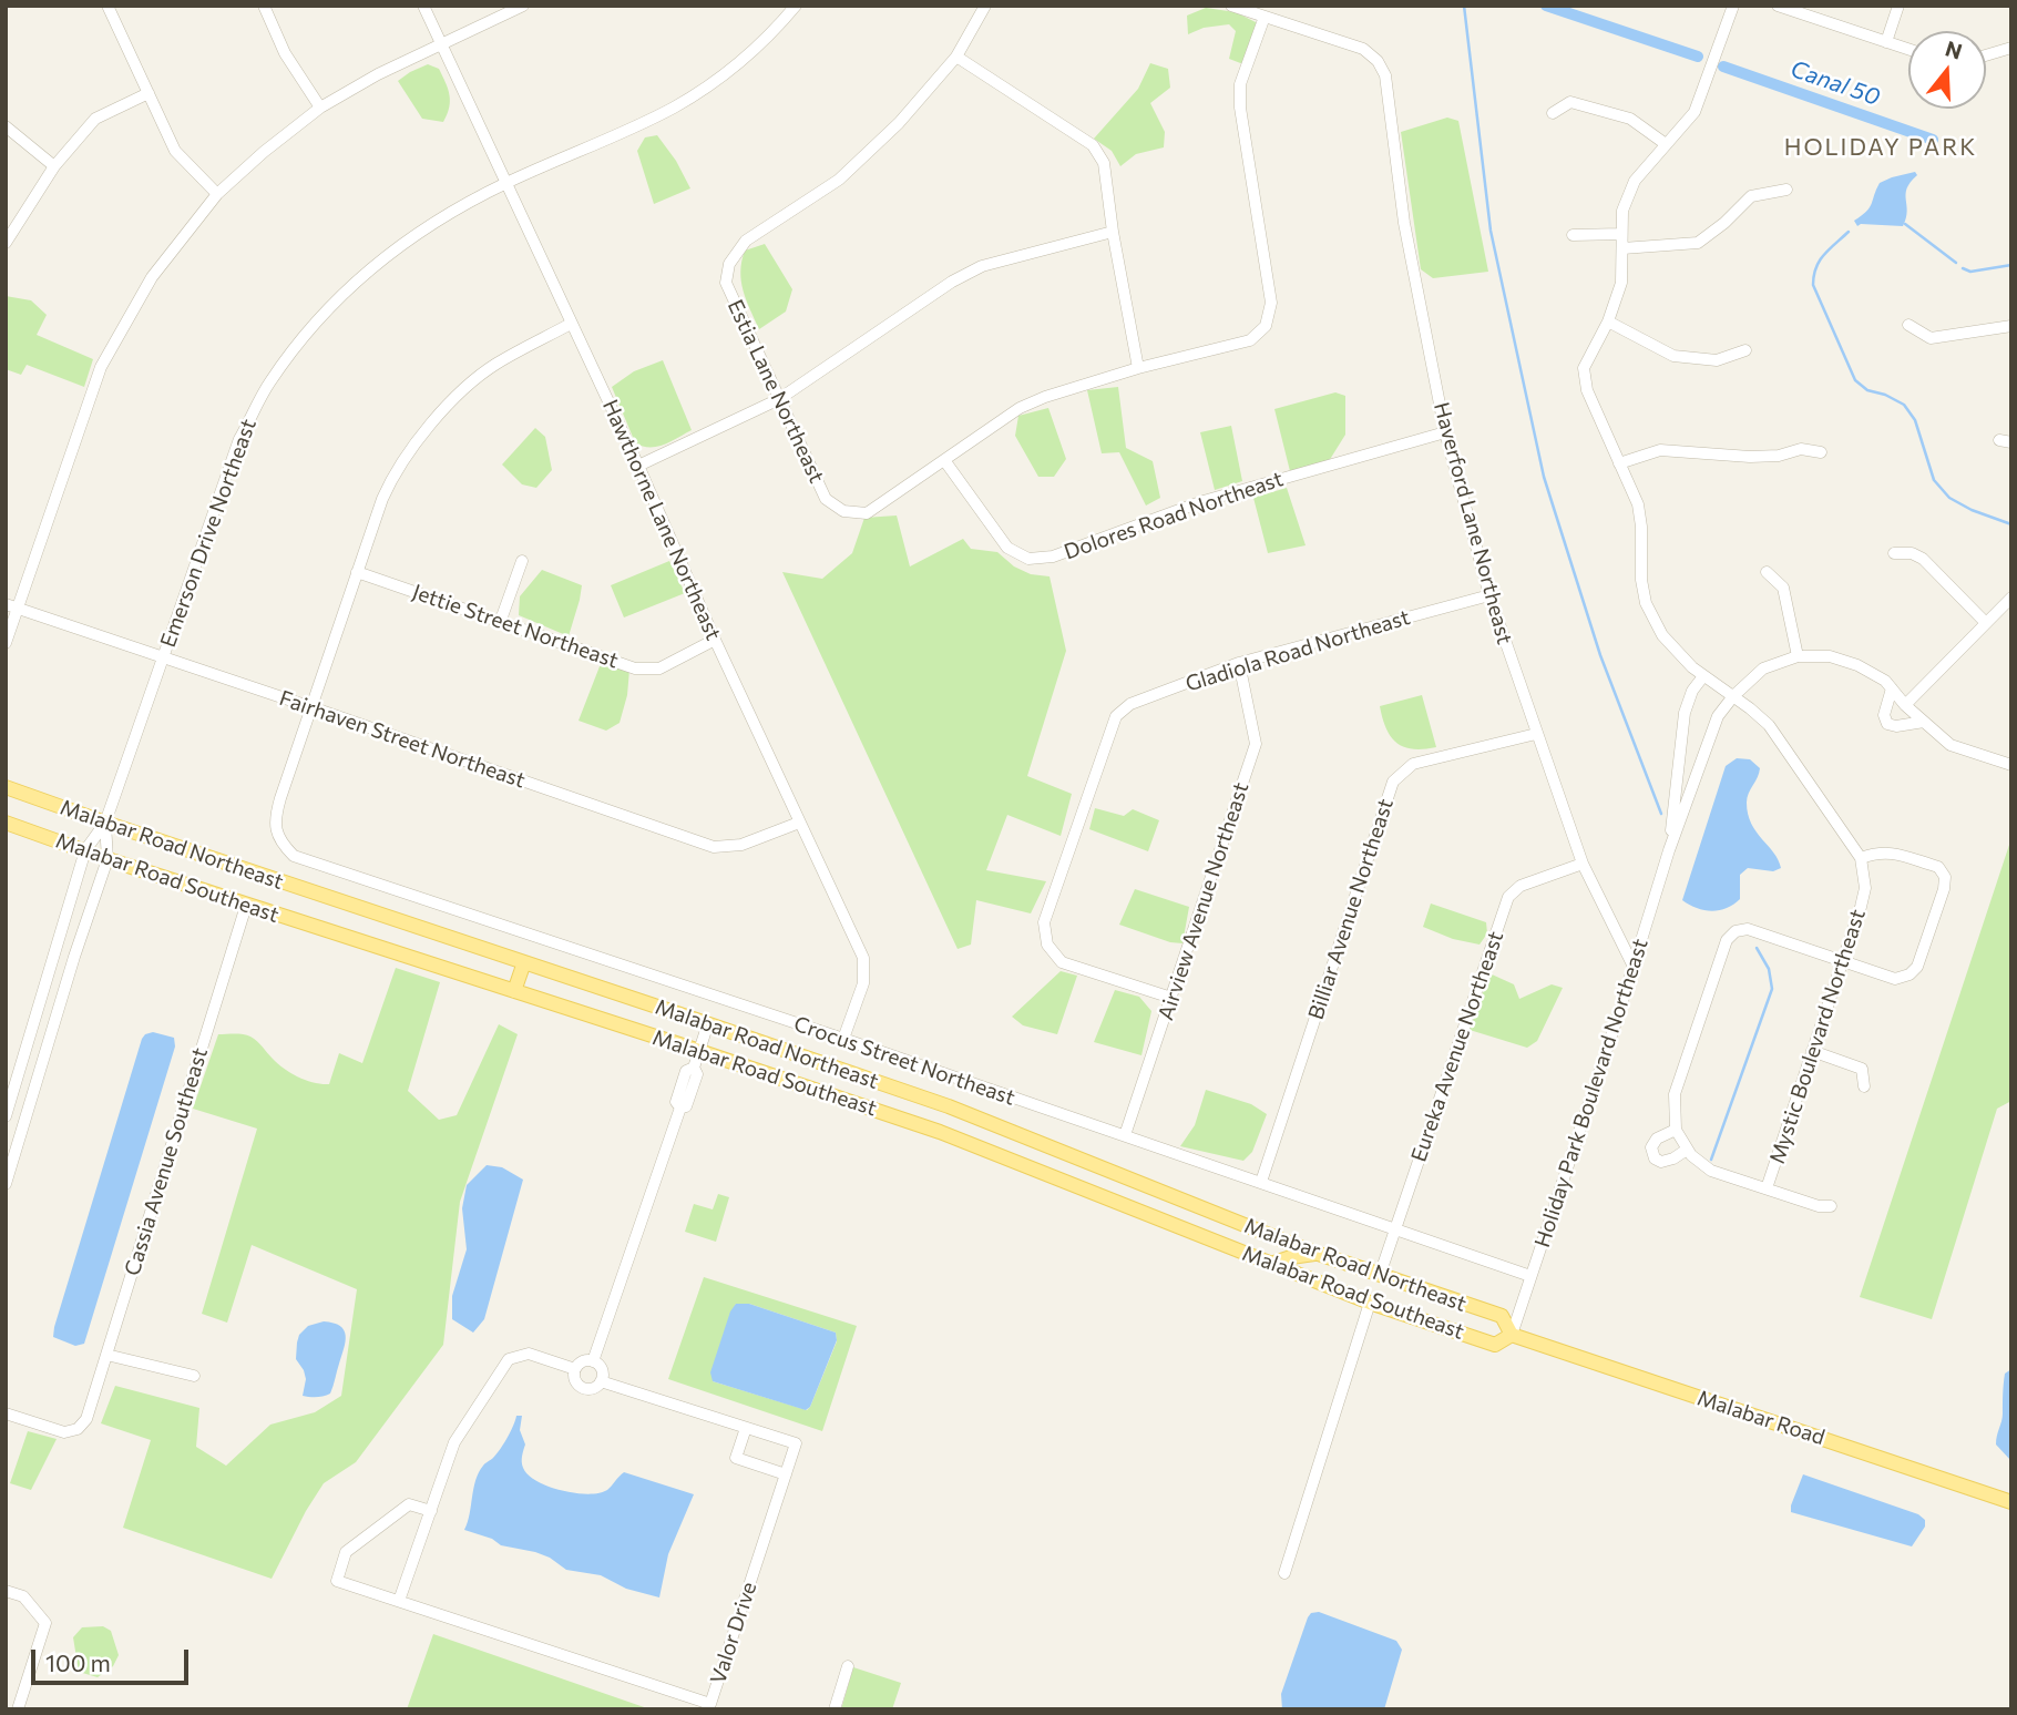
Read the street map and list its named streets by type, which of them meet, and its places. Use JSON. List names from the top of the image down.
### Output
{
  "streets": {
    "main road": ["Malabar Road Northeast", "Malabar Road Southeast", "Malabar Road"],
    "street": [
      "Estia Lane Northeast",
      "Dolores Road Northeast",
      "Hawthorne Lane Northeast",
      "Haverford Lane Northeast",
      "Emerson Drive Northeast",
      "Jettie Street Northeast",
      "Gladiola Road Northeast",
      "Fairhaven Street Northeast",
      "Airview Avenue Northeast",
      "Billiar Avenue Northeast",
      "Mystic Boulevard Northeast",
      "Eureka Avenue Northeast",
      "Crocus Street Northeast",
      "Holiday Park Boulevard Northeast",
      "Cassia Avenue Southeast",
      "Valor Drive"
    ]
  },
  "crossings": [
    ["Estia Lane Northeast", "Dolores Road Northeast"],
    ["Dolores Road Northeast", "Haverford Lane Northeast"],
    ["Hawthorne Lane Northeast", "Emerson Drive Northeast"],
    ["Hawthorne Lane Northeast", "Jettie Street Northeast"],
    ["Hawthorne Lane Northeast", "Fairhaven Street Northeast"],
    ["Hawthorne Lane Northeast", "Crocus Street Northeast"],
    ["Haverford Lane Northeast", "Gladiola Road Northeast"],
    ["Haverford Lane Northeast", "Billiar Avenue Northeast"],
    ["Haverford Lane Northeast", "Eureka Avenue Northeast"],
    ["Haverford Lane Northeast", "Holiday Park Boulevard Northeast"],
    ["Emerson Drive Northeast", "Fairhaven Street Northeast"],
    ["Emerson Drive Northeast", "Malabar Road Northeast"],
    ["Gladiola Road Northeast", "Airview Avenue Northeast"],
    ["Fairhaven Street Northeast", "Crocus Street Northeast"],
    ["Malabar Road Northeast", "Malabar Road Southeast"],
    ["Malabar Road Northeast", "Eureka Avenue Northeast"],
    ["Malabar Road Northeast", "Holiday Park Boulevard Northeast"],
    ["Malabar Road Northeast", "Malabar Road"],
    ["Malabar Road Southeast", "Holiday Park Boulevard Northeast"],
    ["Malabar Road Southeast", "Cassia Avenue Southeast"],
    ["Malabar Road Southeast", "Malabar Road"],
    ["Airview Avenue Northeast", "Crocus Street Northeast"],
    ["Billiar Avenue Northeast", "Crocus Street Northeast"],
    ["Eureka Avenue Northeast", "Crocus Street Northeast"],
    ["Crocus Street Northeast", "Holiday Park Boulevard Northeast"],
    ["Holiday Park Boulevard Northeast", "Malabar Road"]
  ],
  "districts": ["HOLIDAY PARK"],
  "water": ["Canal 50"],
  "scale_bar": "100 m",
  "north": "top"
}
